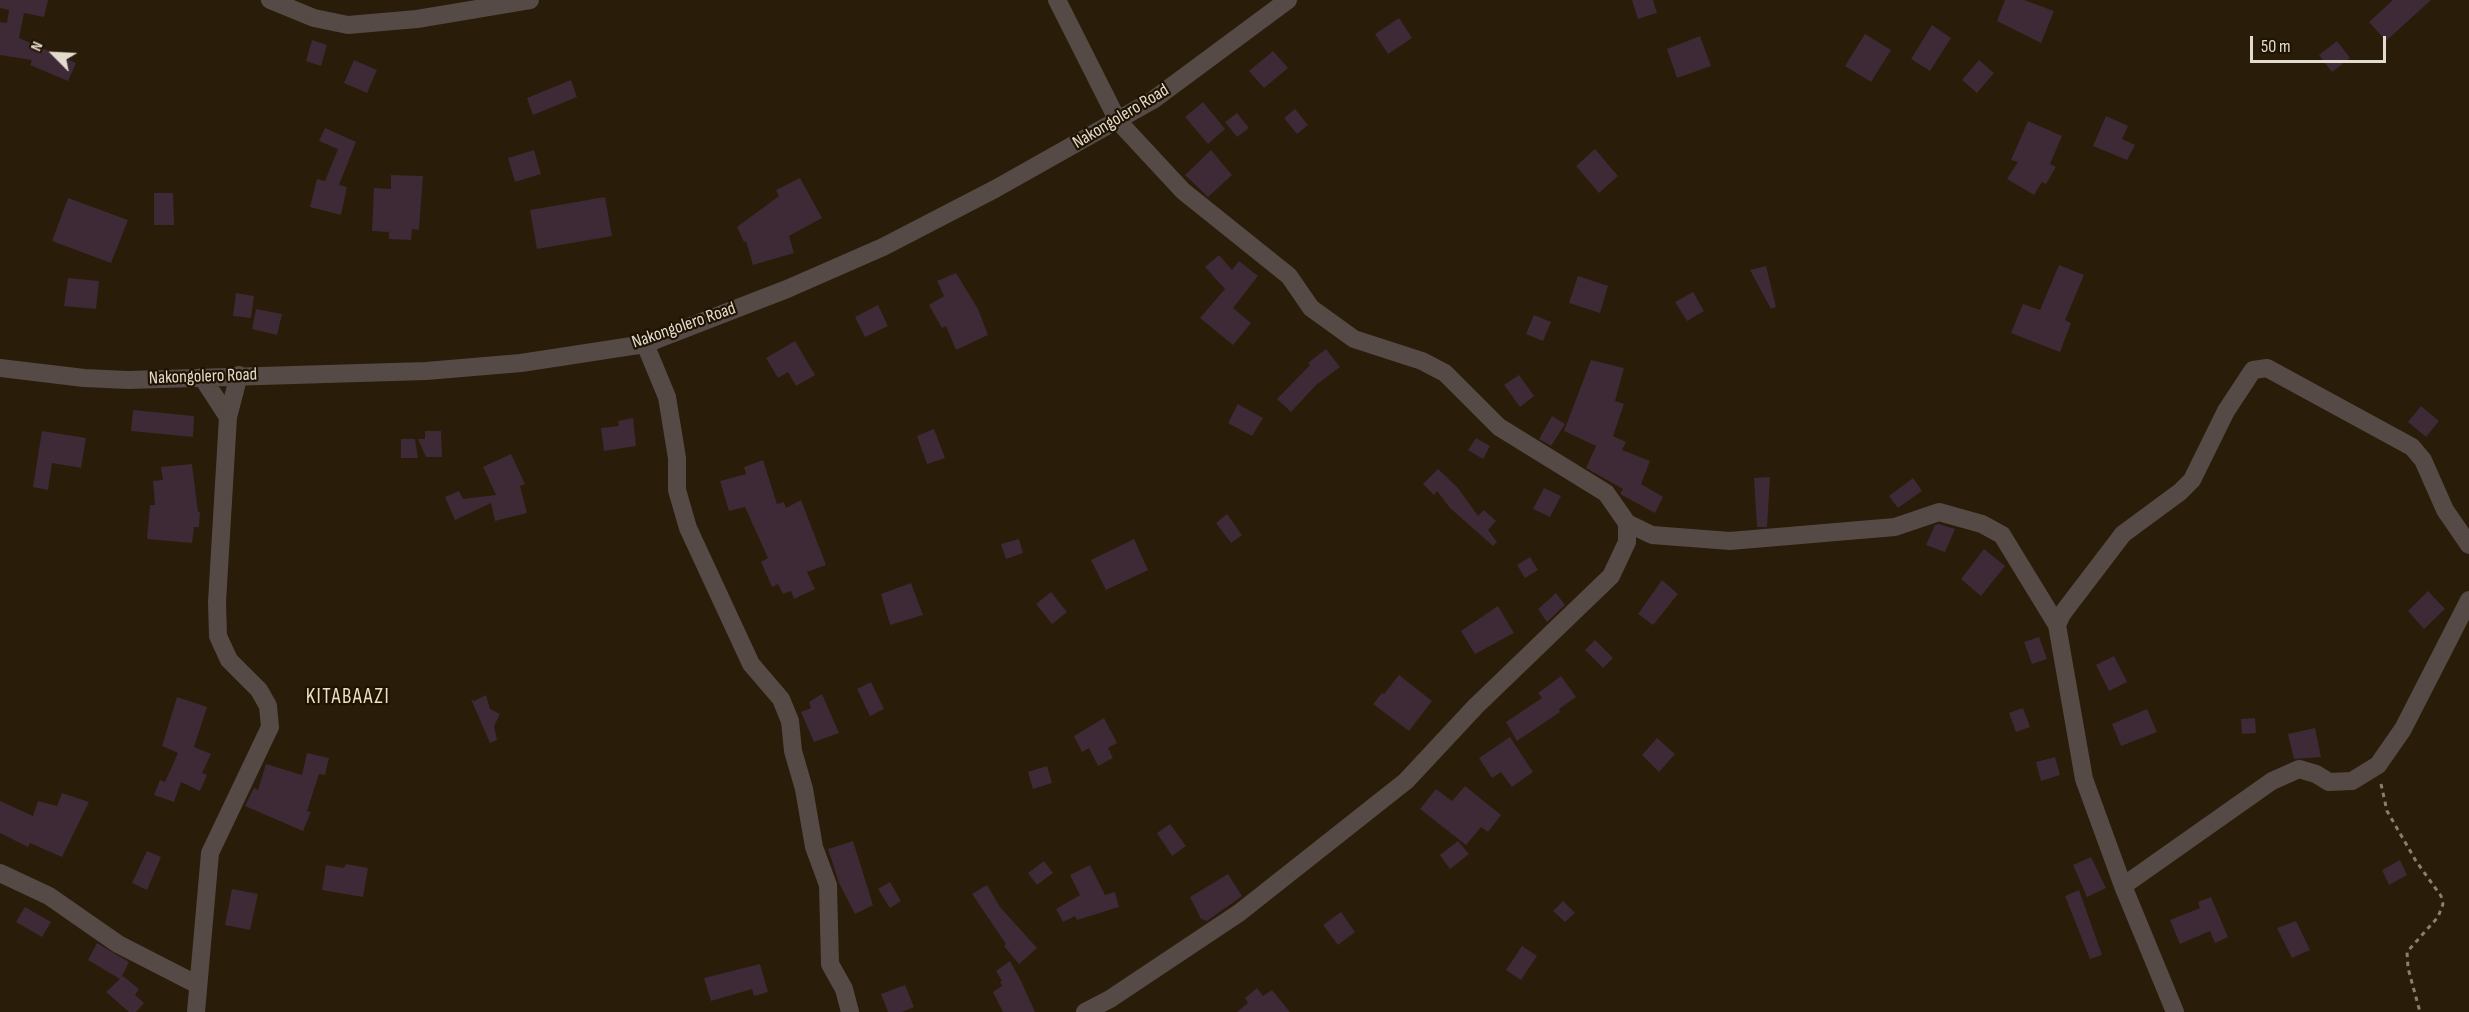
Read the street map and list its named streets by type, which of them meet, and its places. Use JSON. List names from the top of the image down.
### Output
{
  "streets": {
    "street": ["Nakongolero Road"]
  },
  "districts": ["KITABAAZI"],
  "scale_bar": "50 m",
  "north": "top left"
}
